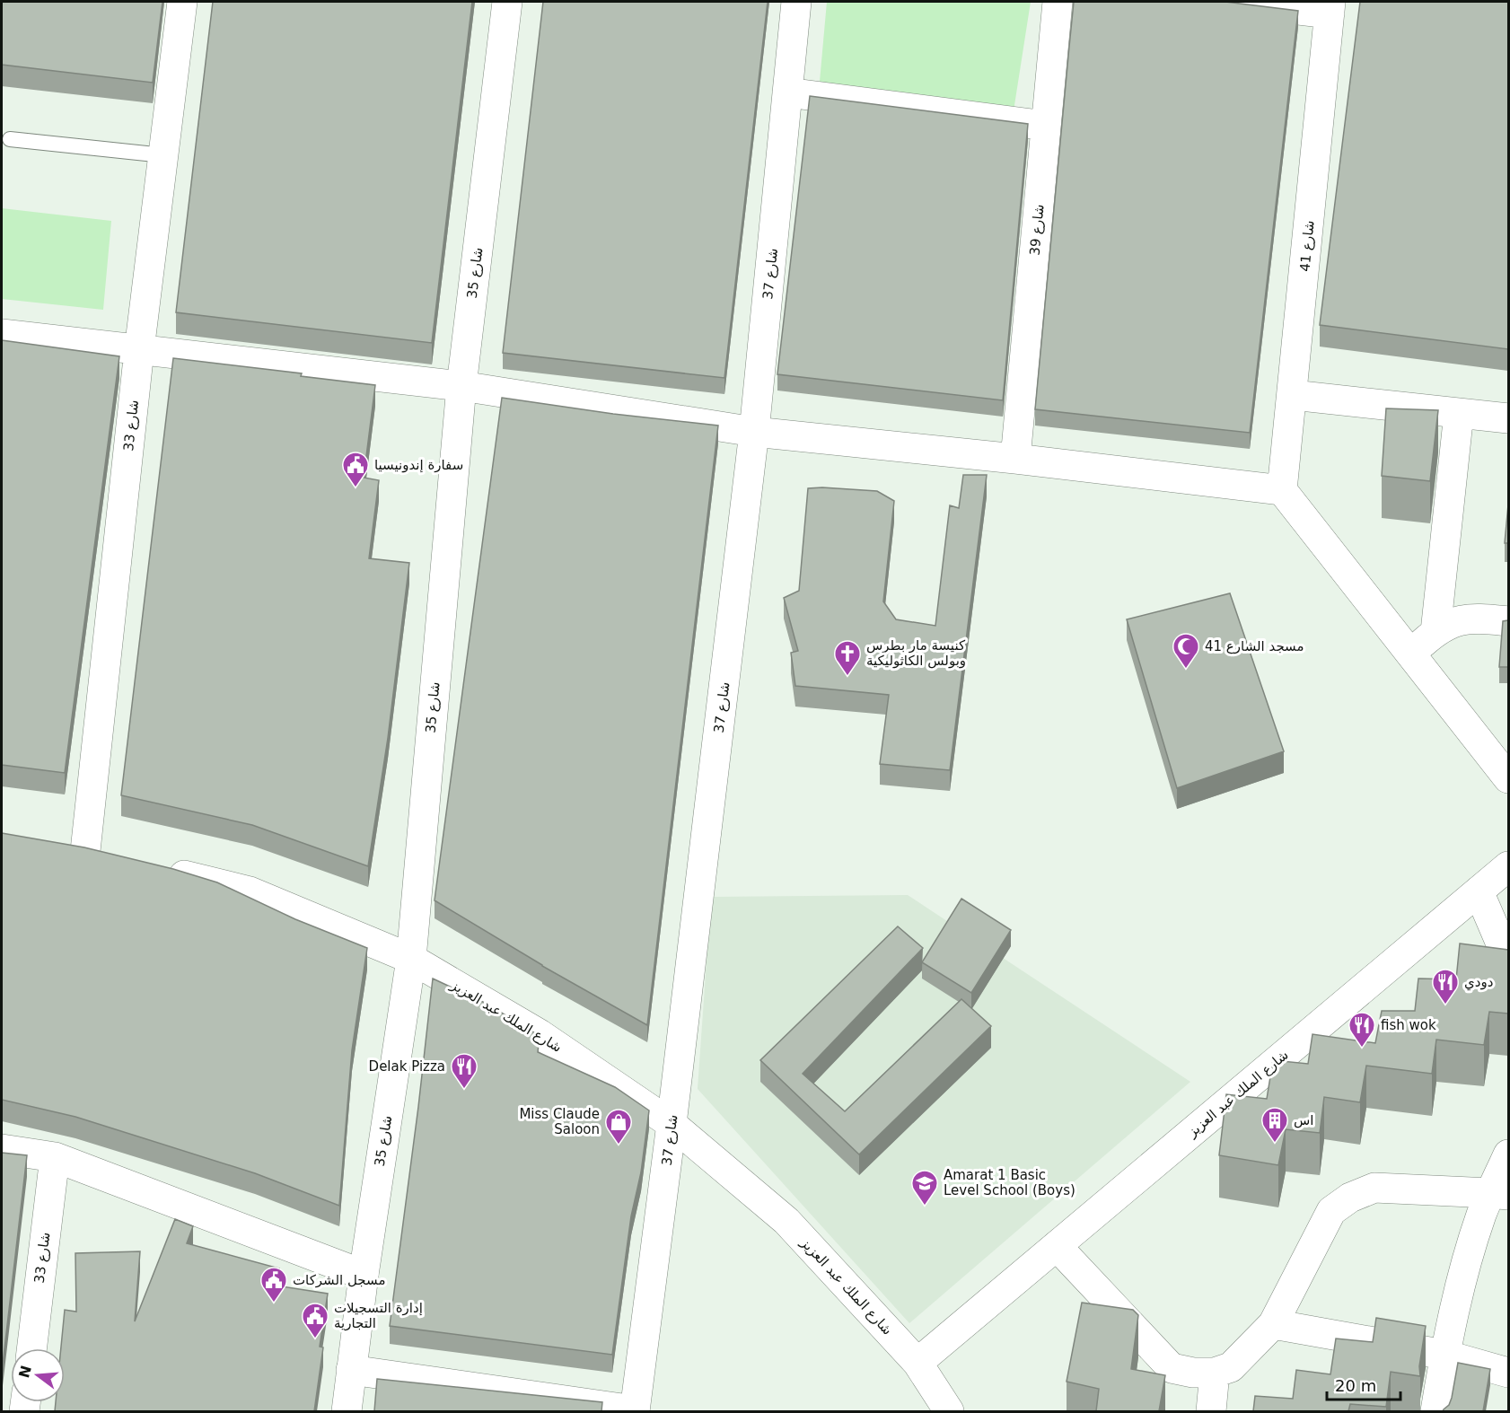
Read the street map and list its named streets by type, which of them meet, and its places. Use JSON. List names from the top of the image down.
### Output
{
  "streets": {
    "street": [
      "شارع 39",
      "شارع 41",
      "شارع 35",
      "شارع 37",
      "شارع 33",
      "شارع الملك عبد العزيز"
    ]
  },
  "crossings": [
    ["شارع 35", "شارع الملك عبد العزيز"],
    ["شارع 37", "شارع الملك عبد العزيز"]
  ],
  "places": {
    "public building": ["سفارة إندونيسيا", "مسجل الشركات", "إدارة التسجيلات التجارية"],
    "mosque": ["مسجد الشارع 41"],
    "church": ["كنيسة مار بطرس وبولس الكاثوليكية"],
    "restaurant": ["دودي", "fish wok", "Delak Pizza"],
    "building": ["اس"],
    "shop": ["Miss Claude Saloon"],
    "school or university": ["Amarat 1 Basic Level School (Boys)"]
  },
  "scale_bar": "20 m",
  "north": "left"
}
